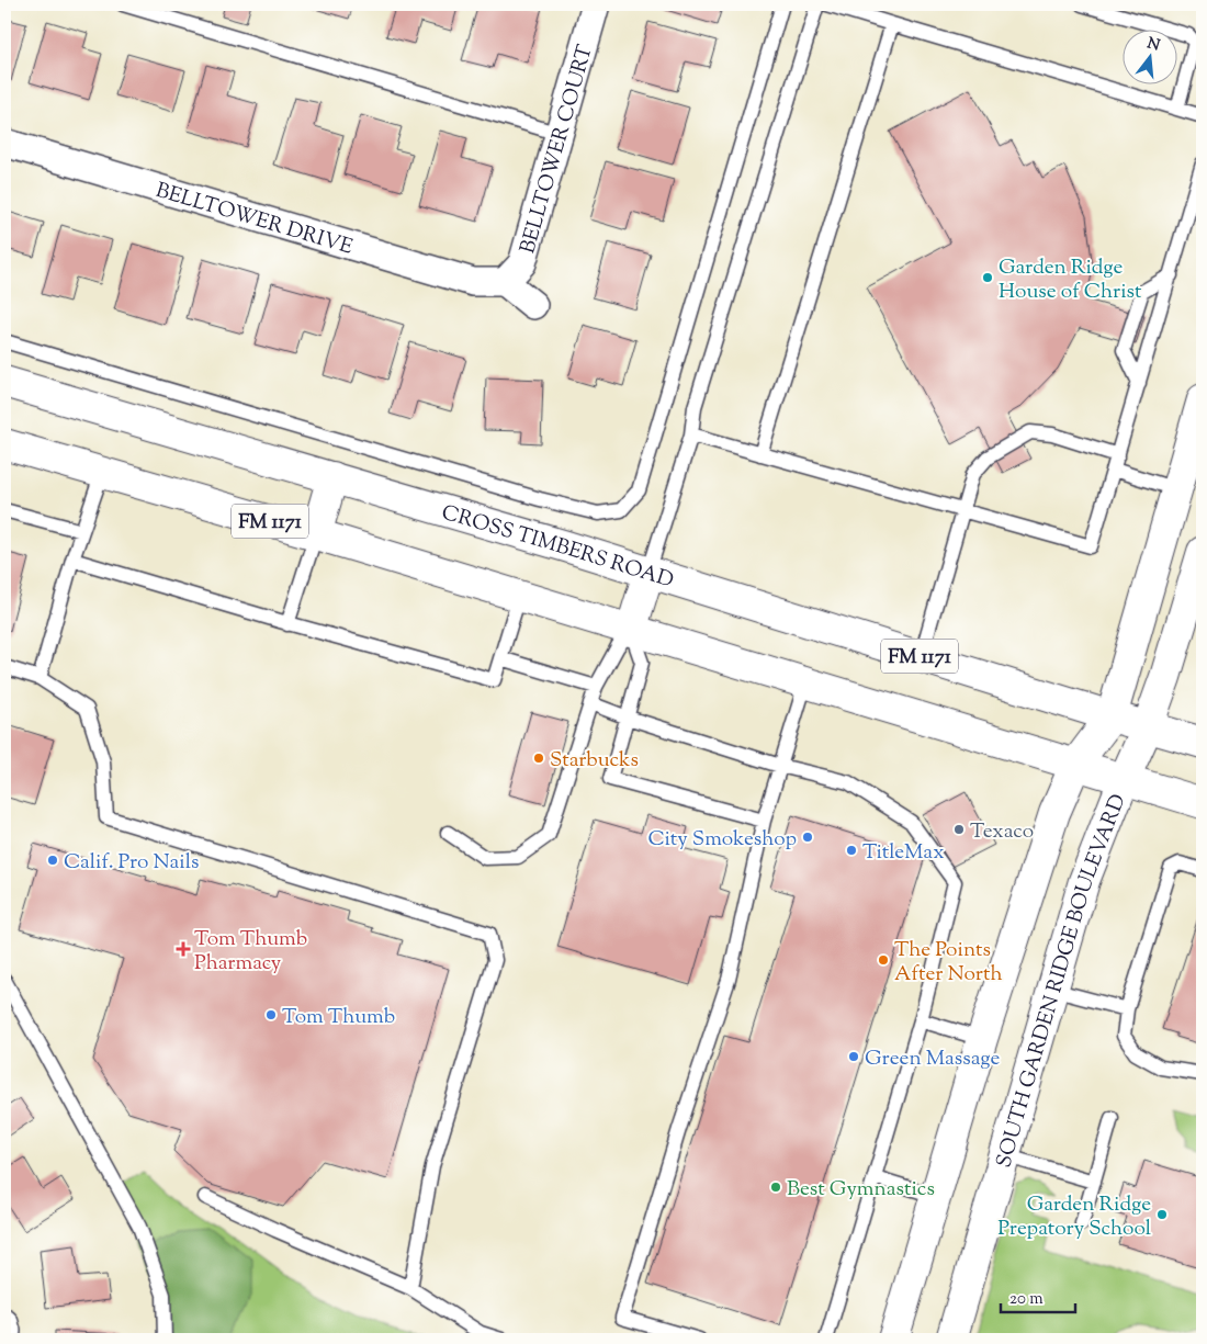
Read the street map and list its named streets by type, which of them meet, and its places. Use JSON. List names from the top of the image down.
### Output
{
  "streets": {
    "main road": ["FM 1171", "CROSS TIMBERS ROAD", "SOUTH GARDEN RIDGE BOULEVARD"],
    "street": ["BELLTOWER COURT", "BELLTOWER DRIVE"]
  },
  "crossings": [
    ["BELLTOWER COURT", "BELLTOWER DRIVE"],
    ["FM 1171", "CROSS TIMBERS ROAD"],
    ["FM 1171", "SOUTH GARDEN RIDGE BOULEVARD"]
  ],
  "places": {
    "other": [
      "Garden Ridge House of Christ",
      "Starbucks",
      "Texaco",
      "City Smokeshop",
      "TitleMax",
      "Calif. Pro Nails",
      "The Points After North",
      "Tom Thumb",
      "Green Massage",
      "Best Gymnastics",
      "Garden Ridge Prepatory School"
    ],
    "health": ["Tom Thumb Pharmacy"]
  },
  "scale_bar": "20 m",
  "north": "top"
}
